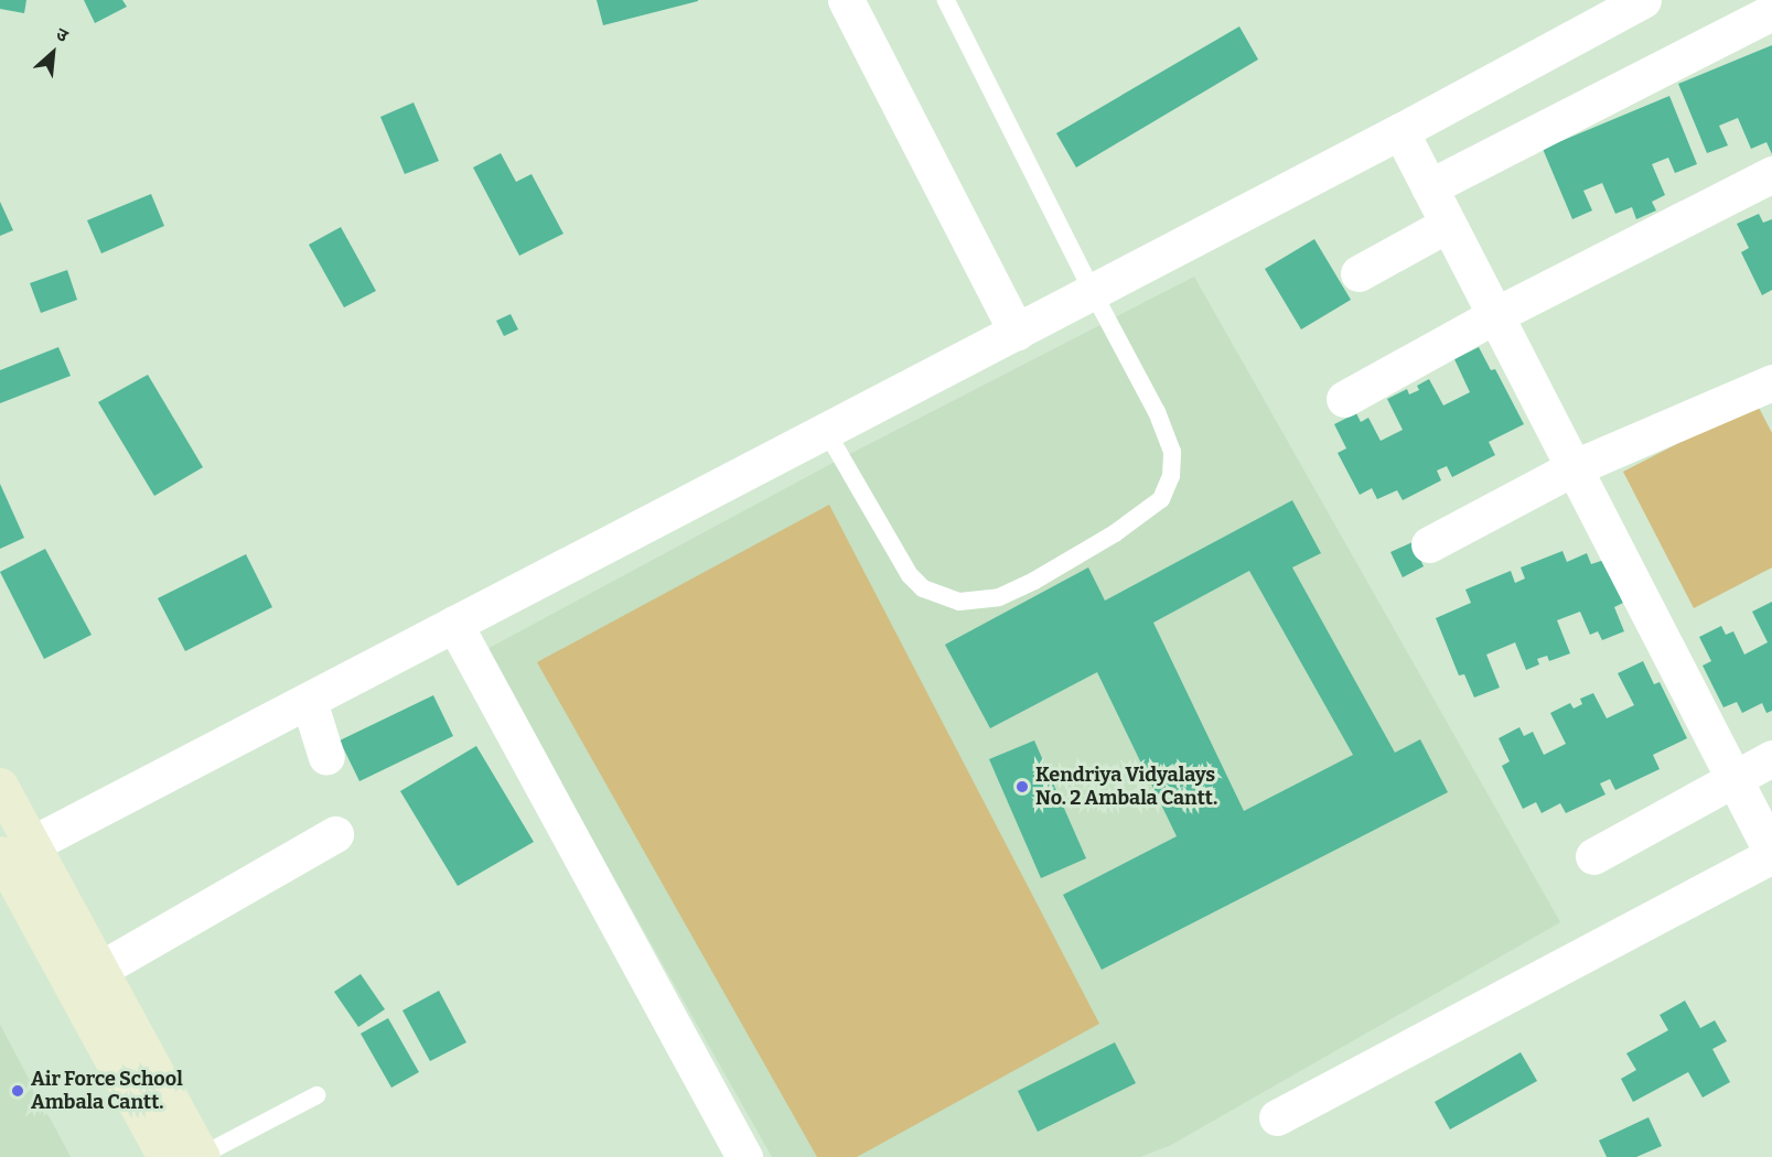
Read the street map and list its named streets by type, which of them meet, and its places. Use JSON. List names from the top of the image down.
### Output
{
  "places": ["Kendriya Vidyalays No. 2 Ambala Cantt.", "Air Force School Ambala Cantt."],
  "north": "top right"
}
